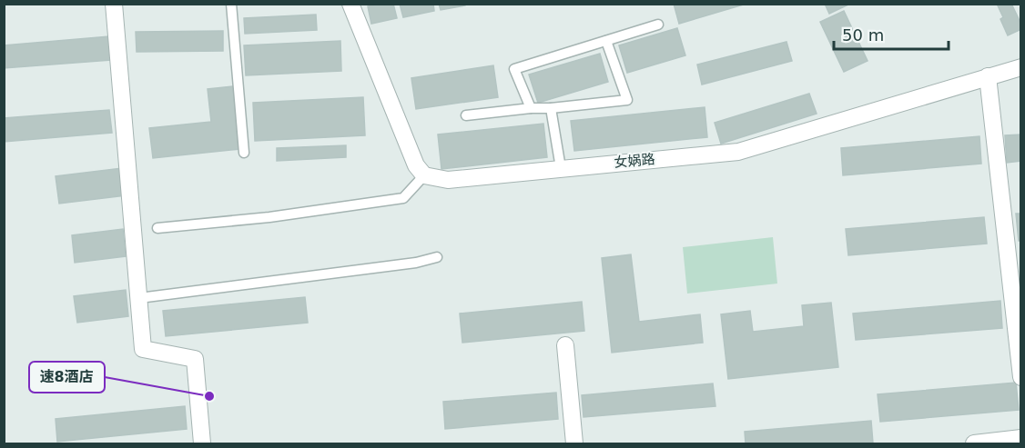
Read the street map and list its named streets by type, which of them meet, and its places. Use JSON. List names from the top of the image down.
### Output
{
  "streets": {
    "street": ["女娲路"]
  },
  "places": ["速8酒店"],
  "scale_bar": "50 m"
}
